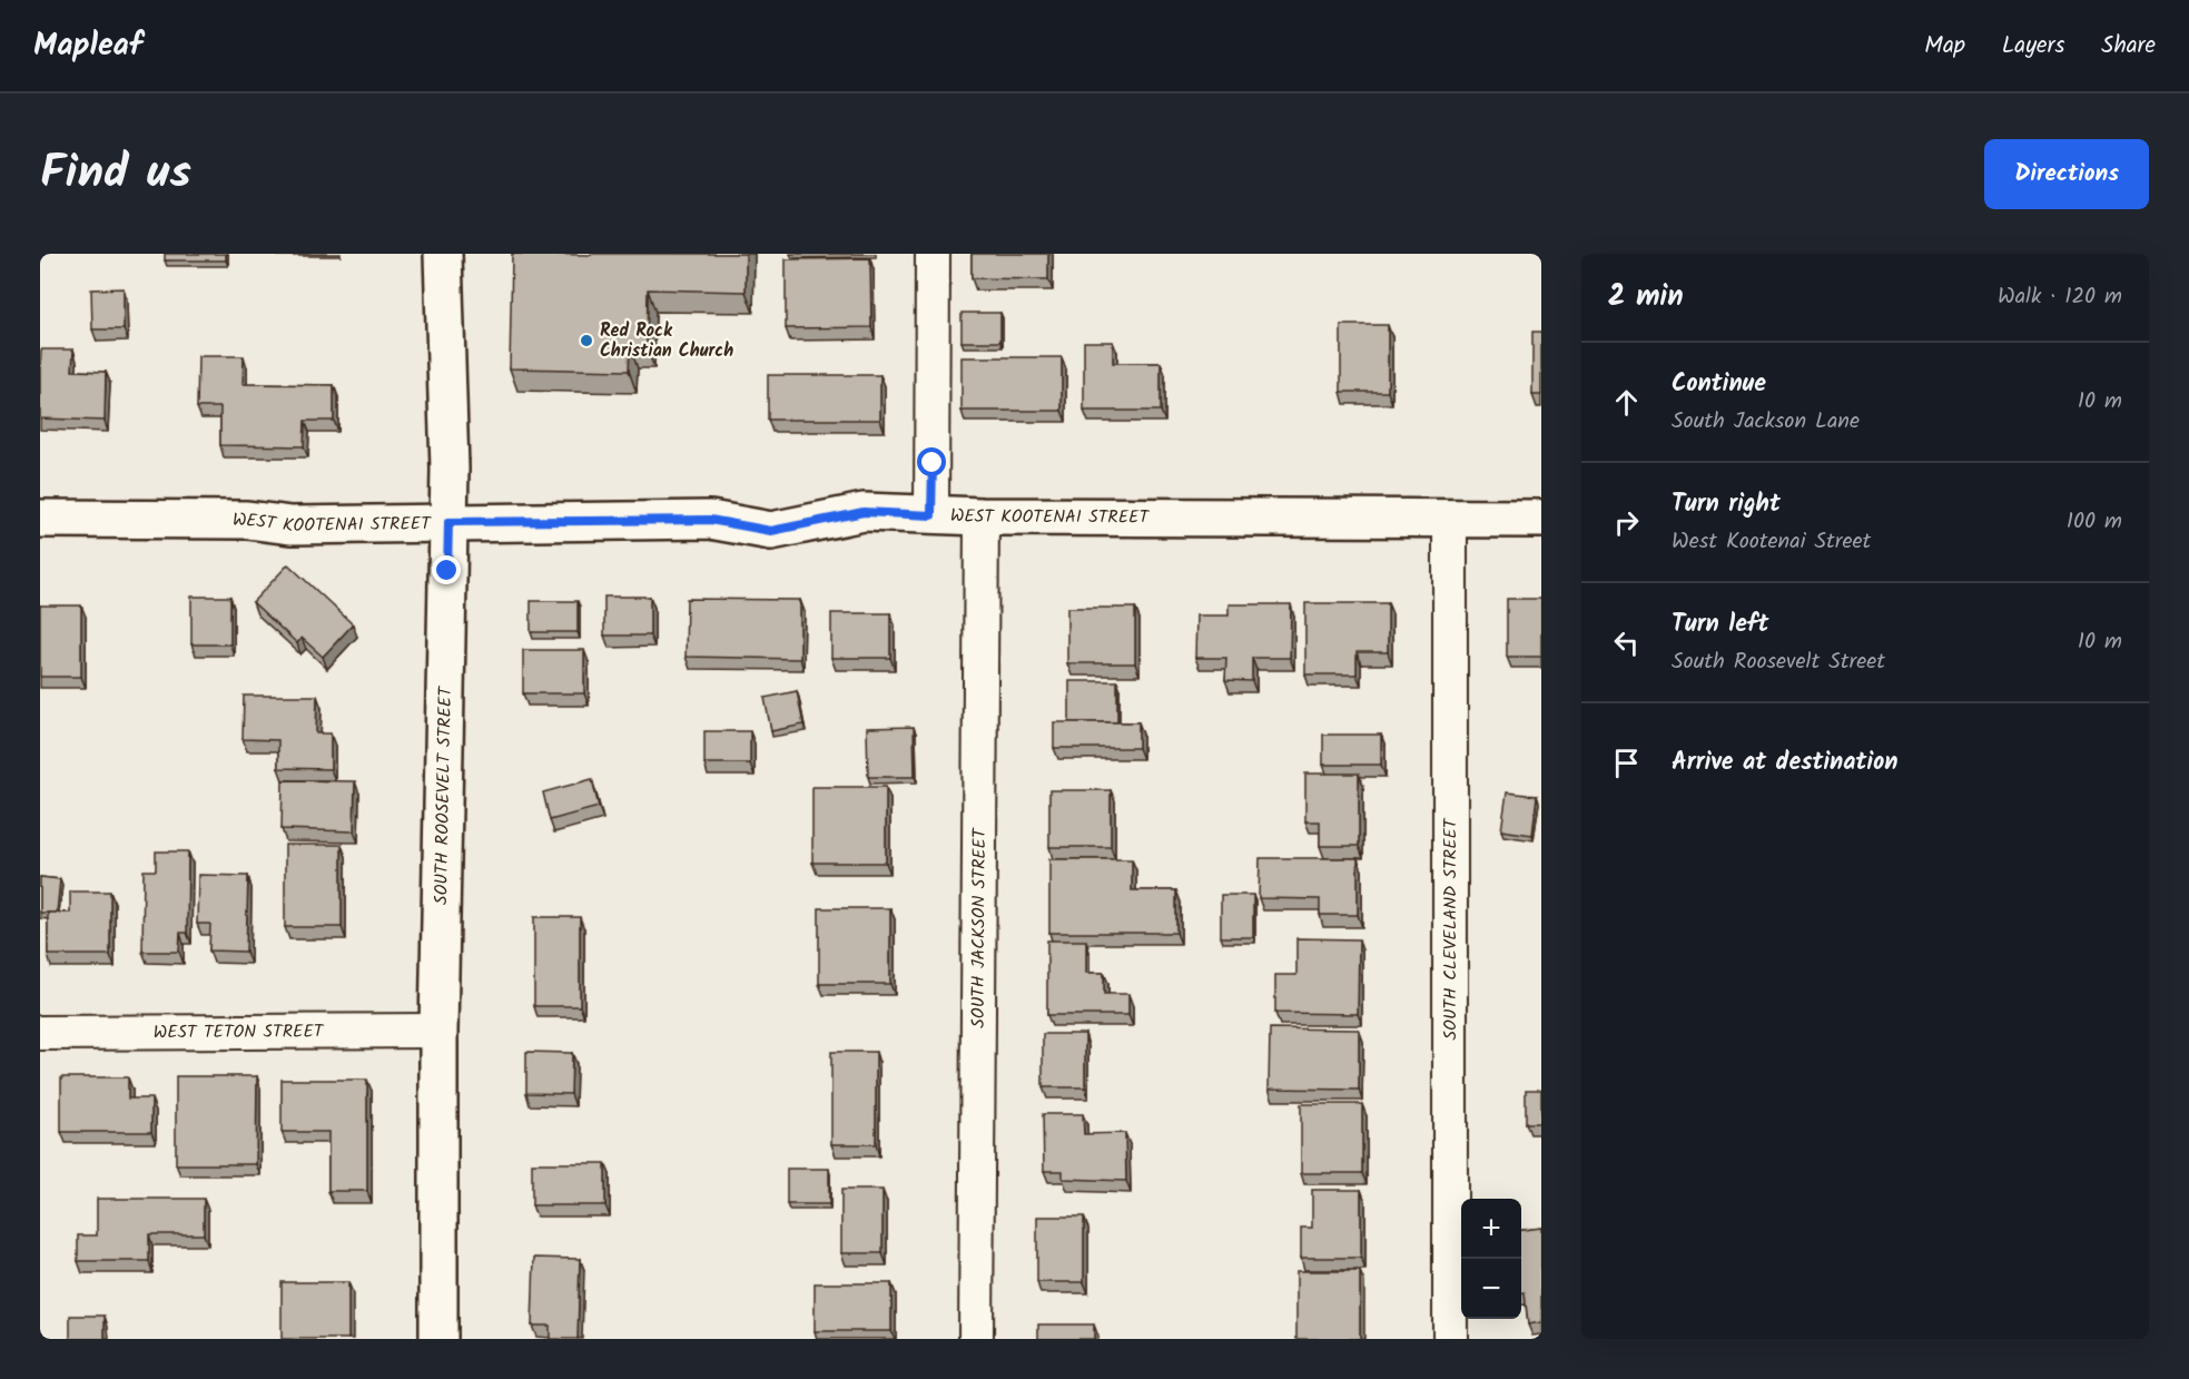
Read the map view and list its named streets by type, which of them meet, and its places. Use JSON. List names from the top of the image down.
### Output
{
  "streets": {
    "street": [
      "WEST KOOTENAI STREET",
      "SOUTH ROOSEVELT STREET",
      "SOUTH JACKSON STREET",
      "SOUTH CLEVELAND STREET",
      "WEST TETON STREET"
    ]
  },
  "crossings": [
    ["WEST KOOTENAI STREET", "SOUTH ROOSEVELT STREET"],
    ["WEST KOOTENAI STREET", "SOUTH JACKSON STREET"],
    ["WEST KOOTENAI STREET", "SOUTH CLEVELAND STREET"],
    ["SOUTH ROOSEVELT STREET", "WEST TETON STREET"]
  ],
  "places": ["Red Rock Christian Church"],
  "page": {
    "header": "Mapleaf",
    "nav": ["Map", "Layers", "Share"],
    "title": "Find us",
    "buttons": "Directions",
    "heading": ["2 min", "Walk · 120 m"],
    "list": [
      ["Continue", "South Jackson Lane", "10 m"],
      ["Turn right", "West Kootenai Street", "100 m"],
      ["Turn left", "South Roosevelt Street", "10 m"],
      "Arrive at destination"
    ],
    "map_buttons": ["+", "−"]
  }
}
